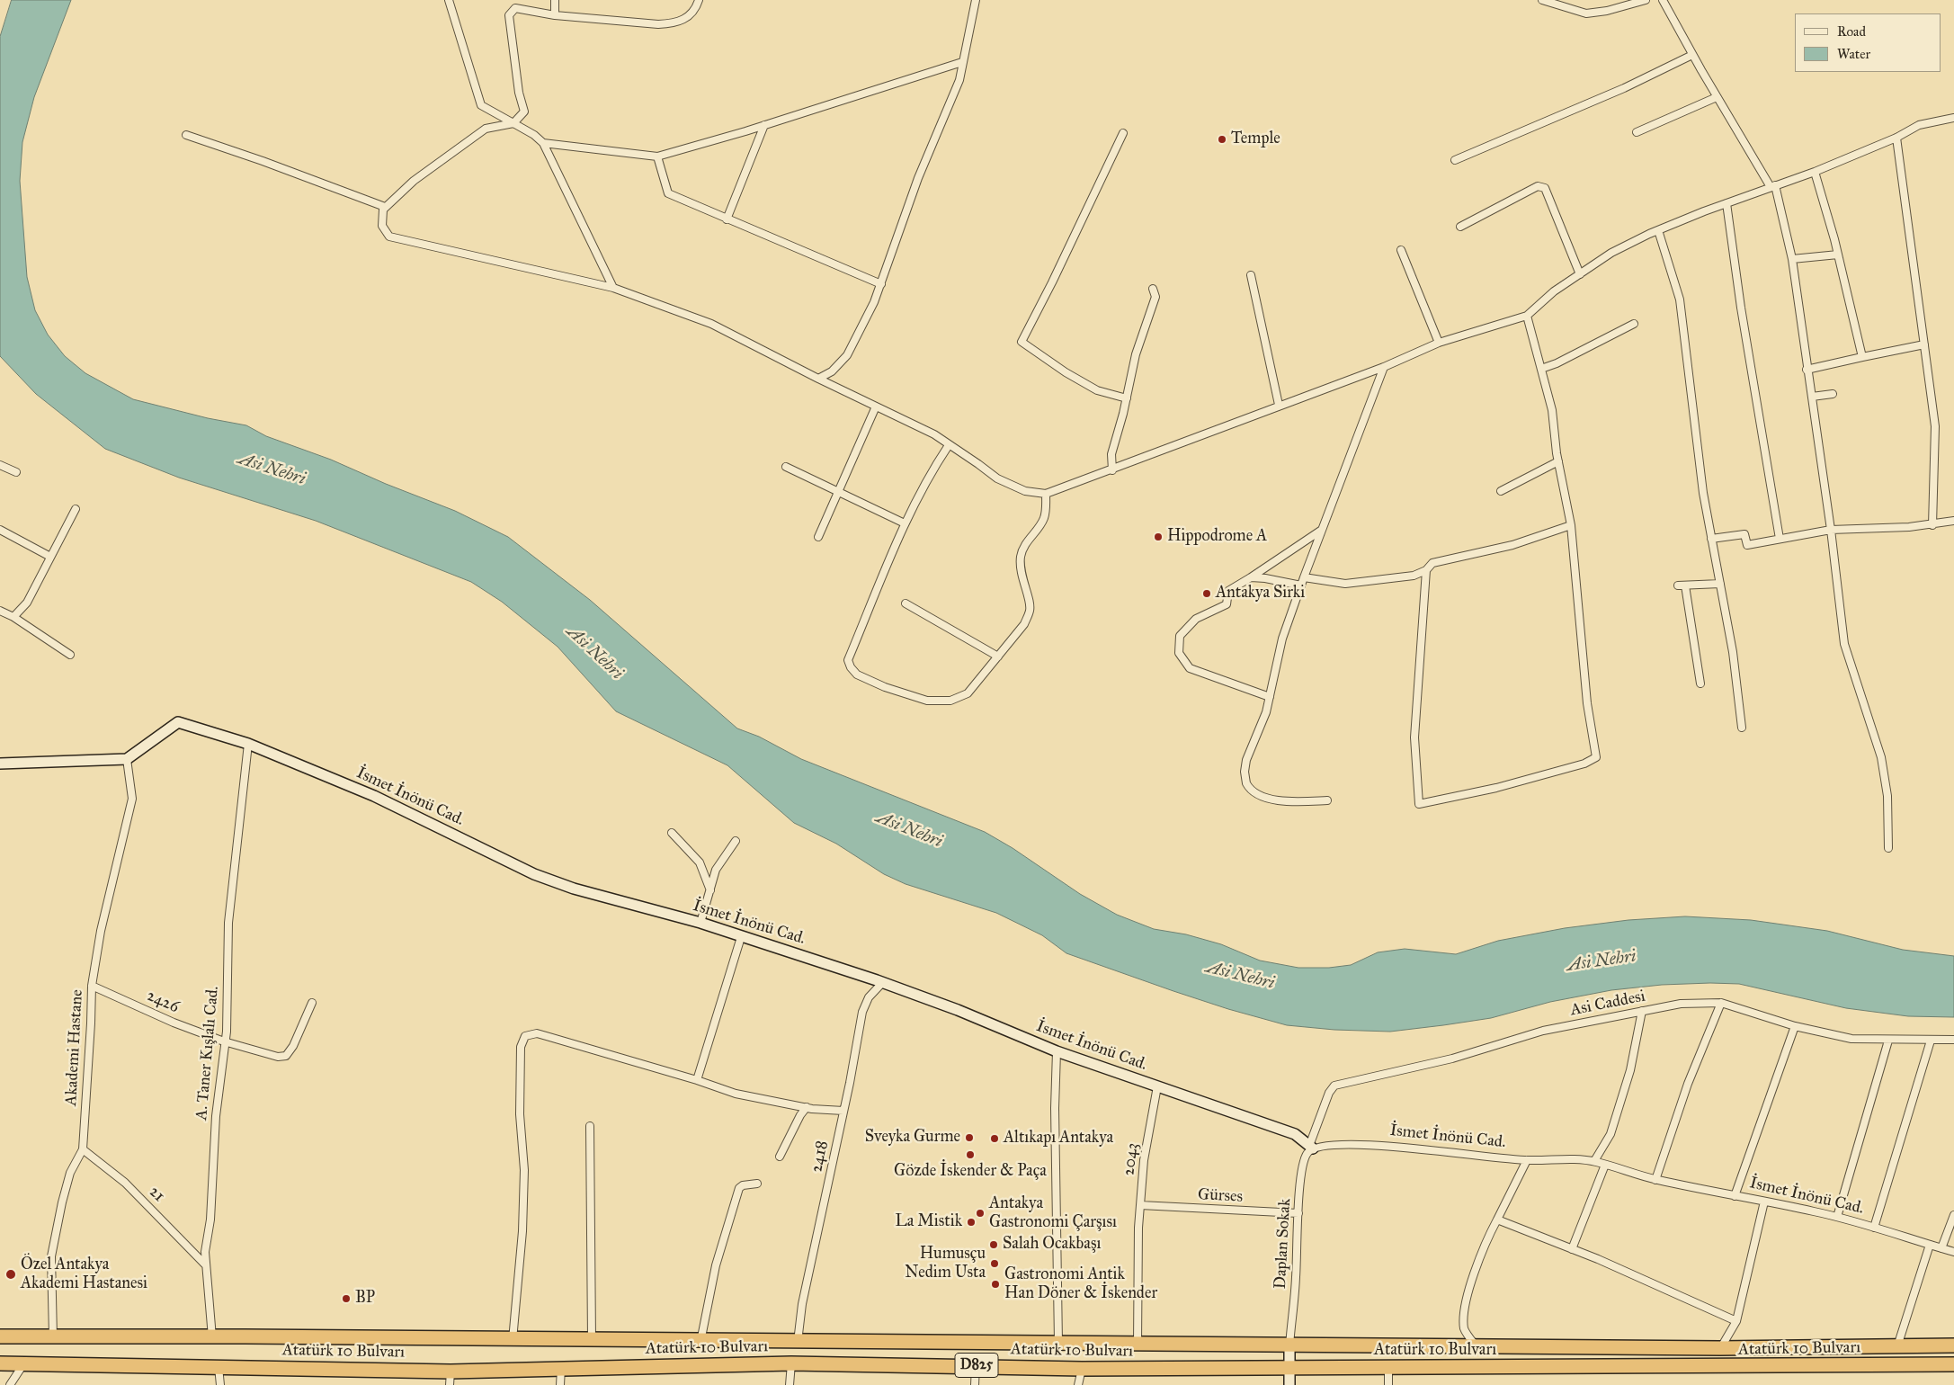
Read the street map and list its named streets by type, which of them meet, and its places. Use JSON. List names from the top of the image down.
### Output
{
  "streets": {
    "highway": ["Atatürk 10 Bulvarı", "D825"],
    "street": [
      "İsmet İnönü Cad.",
      "2426",
      "Asi Caddesi",
      "Akademi Hastane",
      "A. Taner Kışlalı Cad.",
      "2418",
      "2043",
      "21",
      "Gürses",
      "Daplan Sokak"
    ]
  },
  "crossings": [
    ["İsmet İnönü Cad.", "Asi Caddesi"],
    ["İsmet İnönü Cad.", "Akademi Hastane"],
    ["İsmet İnönü Cad.", "A. Taner Kışlalı Cad."],
    ["İsmet İnönü Cad.", "2418"],
    ["İsmet İnönü Cad.", "2043"],
    ["İsmet İnönü Cad.", "Daplan Sokak"],
    ["2426", "Akademi Hastane"],
    ["2426", "A. Taner Kışlalı Cad."],
    ["Asi Caddesi", "Daplan Sokak"],
    ["Akademi Hastane", "21"],
    ["Akademi Hastane", "Atatürk 10 Bulvarı"],
    ["A. Taner Kışlalı Cad.", "21"],
    ["A. Taner Kışlalı Cad.", "Atatürk 10 Bulvarı"],
    ["2418", "Atatürk 10 Bulvarı"],
    ["2043", "Gürses"],
    ["2043", "Atatürk 10 Bulvarı"],
    ["Gürses", "Daplan Sokak"],
    ["Daplan Sokak", "Atatürk 10 Bulvarı"]
  ],
  "water": ["Asi Nehri"],
  "places": [
    "Temple",
    "Hippodrome A",
    "Antakya Sirki",
    "Sveyka Gurme",
    "Altıkapı Antakya",
    "Gözde İskender & Paça",
    "Antakya Gastronomi Çarşısı",
    "La Mistik",
    "Salah Ocakbaşı",
    "Humusçu Nedim Usta",
    "Özel Antakya Akademi Hastanesi",
    "Gastronomi Antik Han Döner & İskender",
    "BP"
  ],
  "legend": ["Road", "Water"]
}
